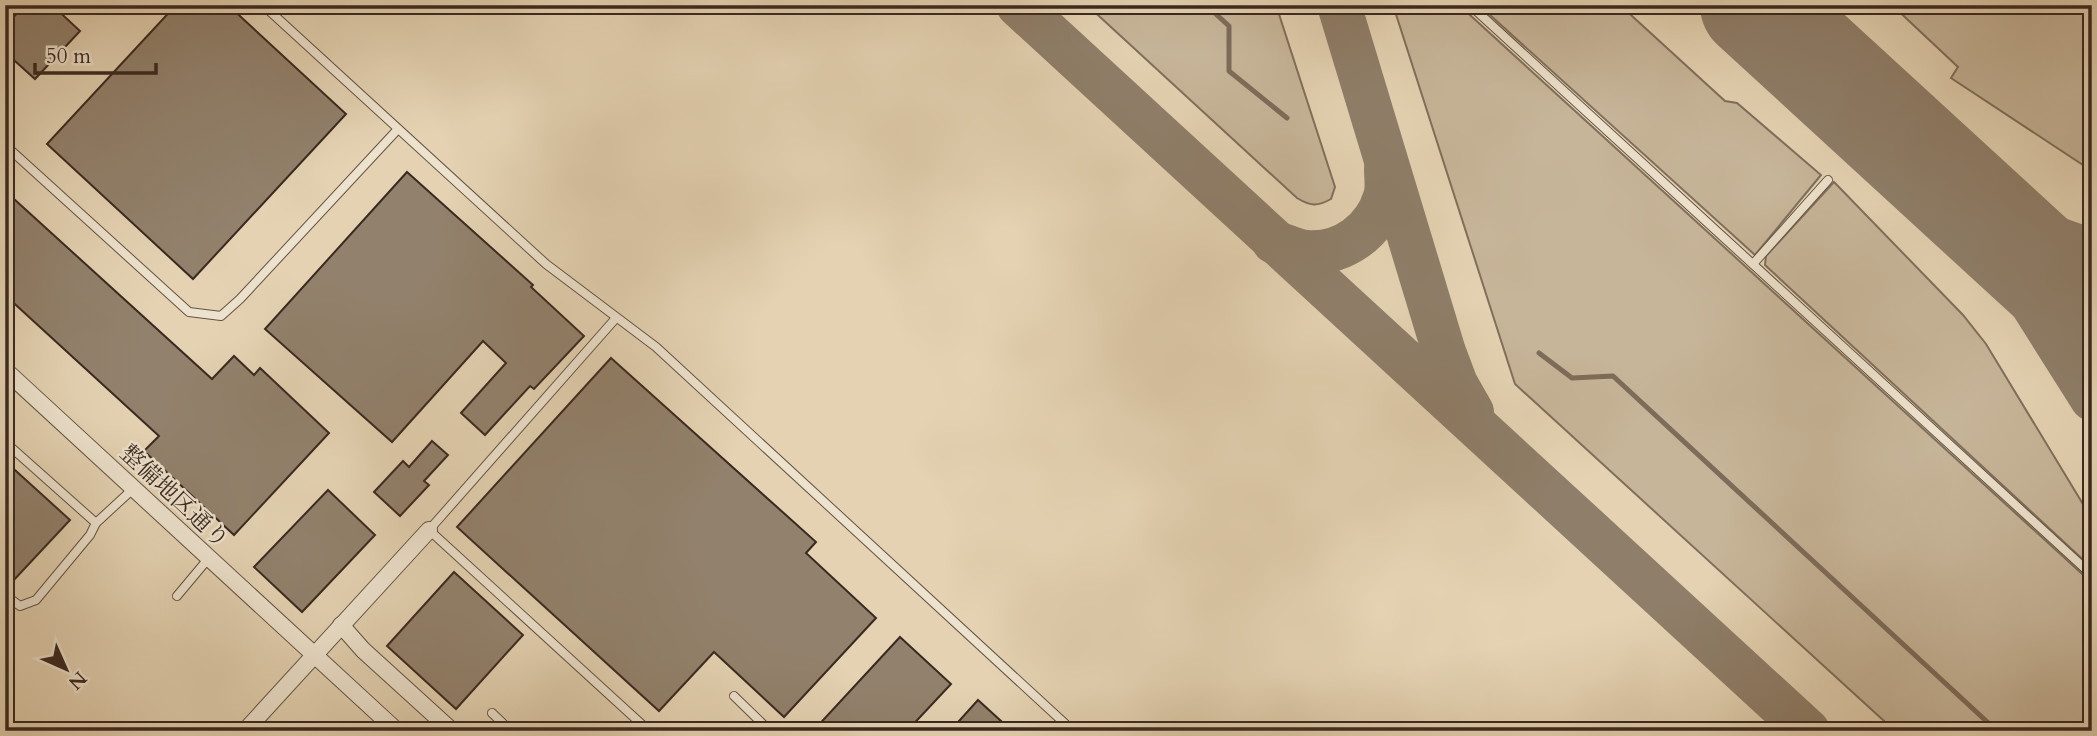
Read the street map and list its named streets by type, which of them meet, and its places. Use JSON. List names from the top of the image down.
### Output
{
  "streets": {
    "street": ["整備地区通り"]
  },
  "scale_bar": "50 m",
  "north": "bottom right"
}
